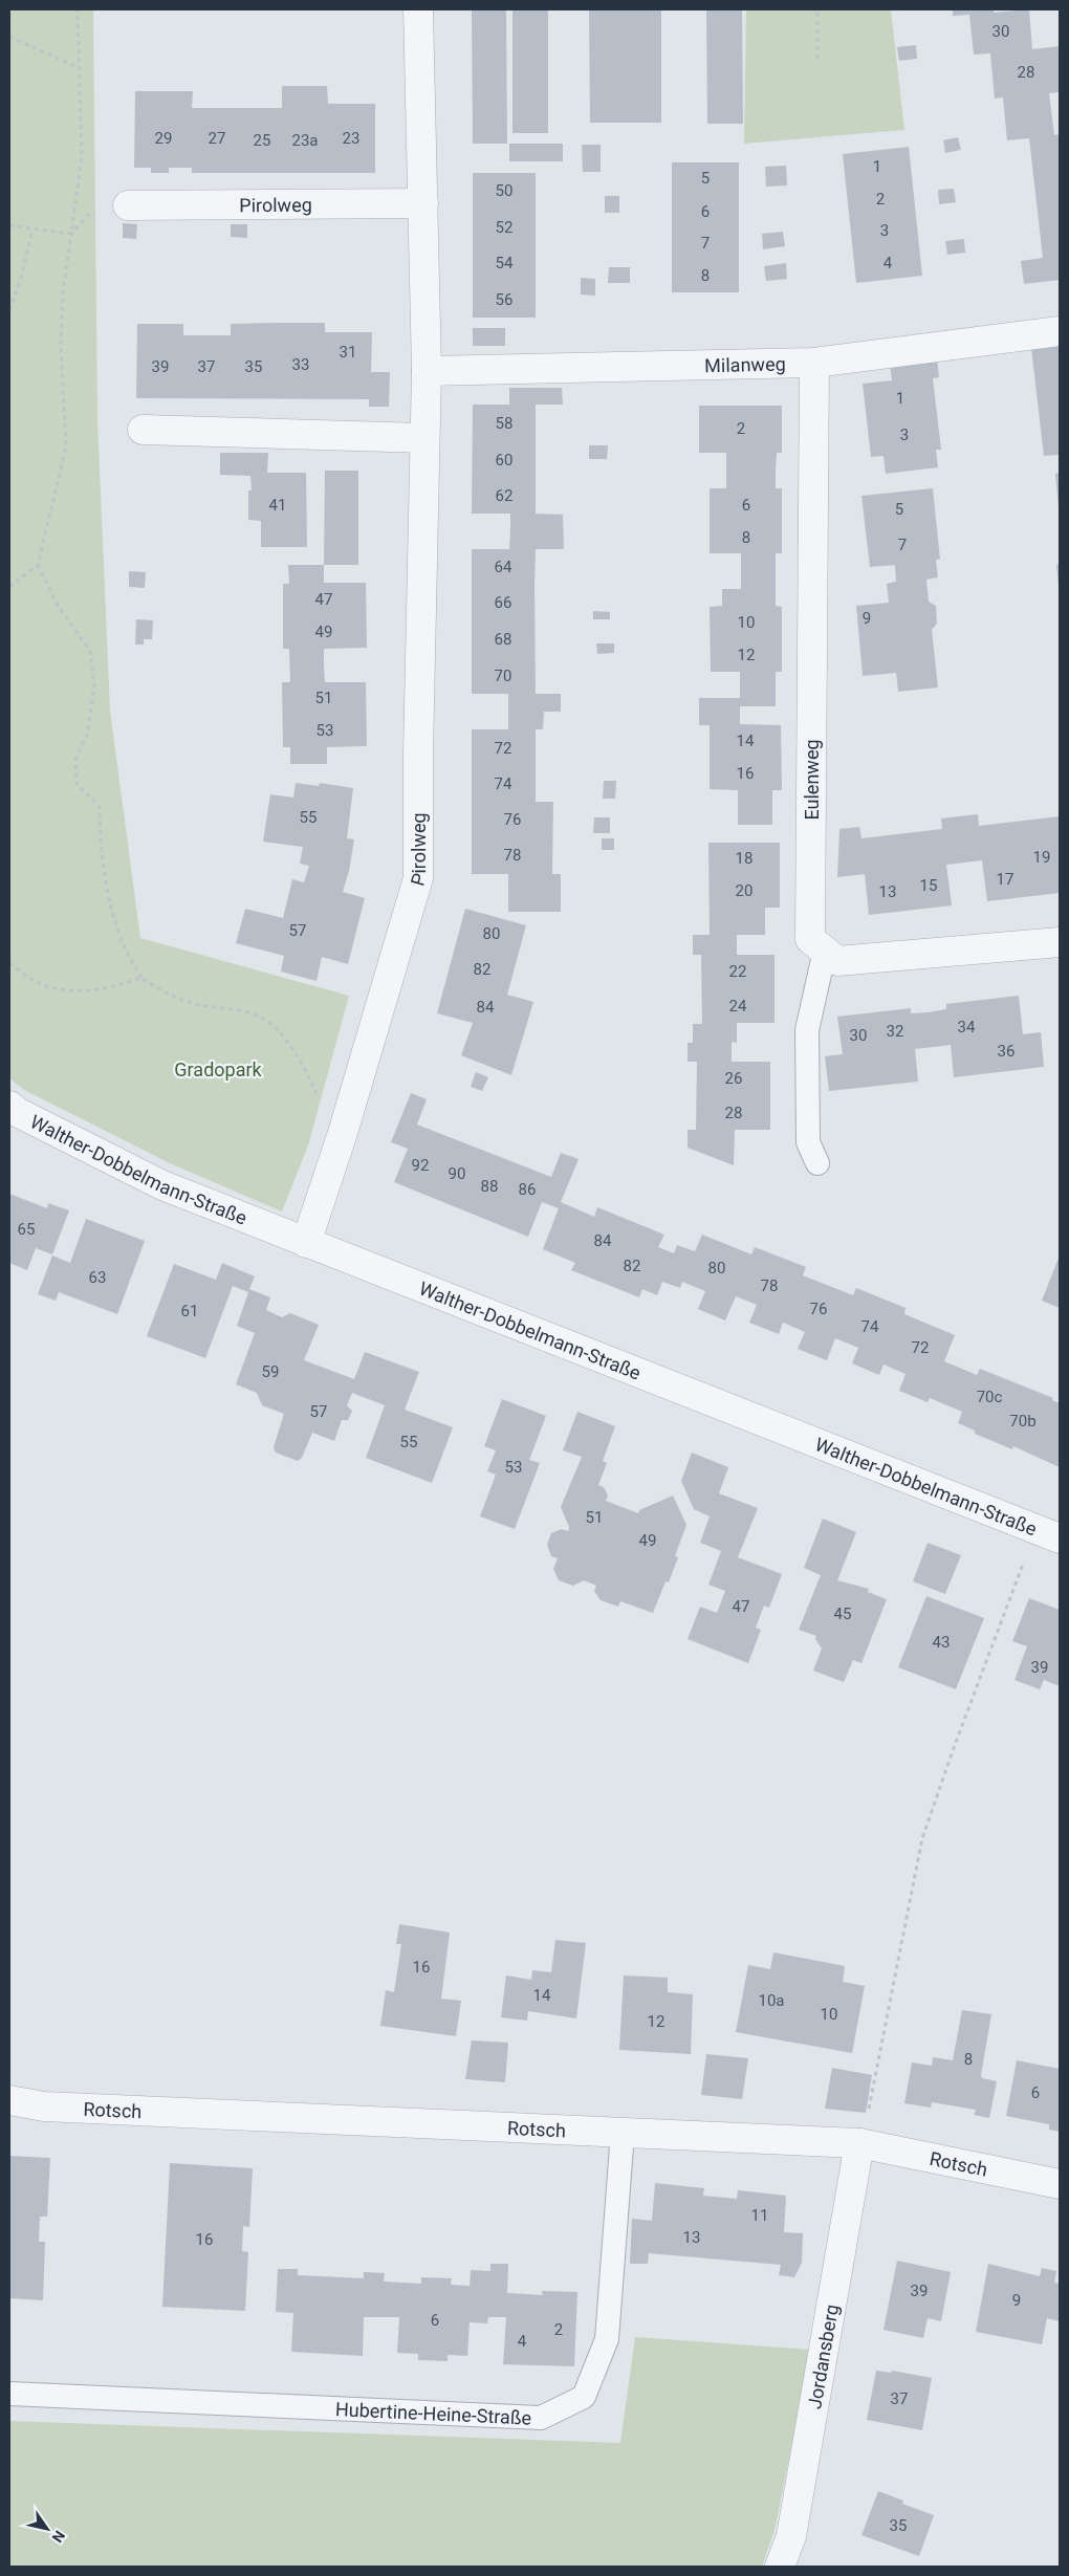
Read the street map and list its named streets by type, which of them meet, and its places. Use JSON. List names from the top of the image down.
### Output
{
  "streets": {
    "street": [
      "Pirolweg",
      "Milanweg",
      "Eulenweg",
      "Walther-Dobbelmann-Straße",
      "Rotsch",
      "Jordansberg"
    ],
    "lane": ["Hubertine-Heine-Straße"]
  },
  "crossings": [
    ["Pirolweg", "Milanweg"],
    ["Pirolweg", "Walther-Dobbelmann-Straße"],
    ["Milanweg", "Eulenweg"],
    ["Rotsch", "Jordansberg"],
    ["Rotsch", "Hubertine-Heine-Straße"]
  ],
  "parks": ["Gradopark"],
  "house_numbers": [
    "30",
    "28",
    "29",
    "27",
    "23",
    "25",
    "23a",
    "1",
    "5",
    "50",
    "2",
    "6",
    "52",
    "3",
    "7",
    "54",
    "4",
    "8",
    "56",
    "31",
    "33",
    "39",
    "37",
    "35",
    "1",
    "58",
    "2",
    "3",
    "60",
    "62",
    "41",
    "6",
    "5",
    "8",
    "7",
    "64",
    "47",
    "66",
    "9",
    "10",
    "49",
    "68",
    "12",
    "70",
    "51",
    "53",
    "14",
    "72",
    "16",
    "74",
    "55",
    "76",
    "78",
    "19",
    "18",
    "17",
    "15",
    "20",
    "13",
    "57",
    "80",
    "82",
    "22",
    "24",
    "84",
    "34",
    "32",
    "30",
    "36",
    "26",
    "28",
    "92",
    "90",
    "88",
    "86",
    "65",
    "84",
    "82",
    "80",
    "63",
    "78",
    "76",
    "61",
    "74",
    "72",
    "59",
    "70c",
    "57",
    "70b",
    "55",
    "53",
    "51",
    "49",
    "47",
    "45",
    "43",
    "39",
    "16",
    "14",
    "10a",
    "10",
    "12",
    "8",
    "6",
    "11",
    "13",
    "16",
    "39",
    "9",
    "6",
    "2",
    "4",
    "37",
    "35"
  ],
  "north": "bottom right"
}
